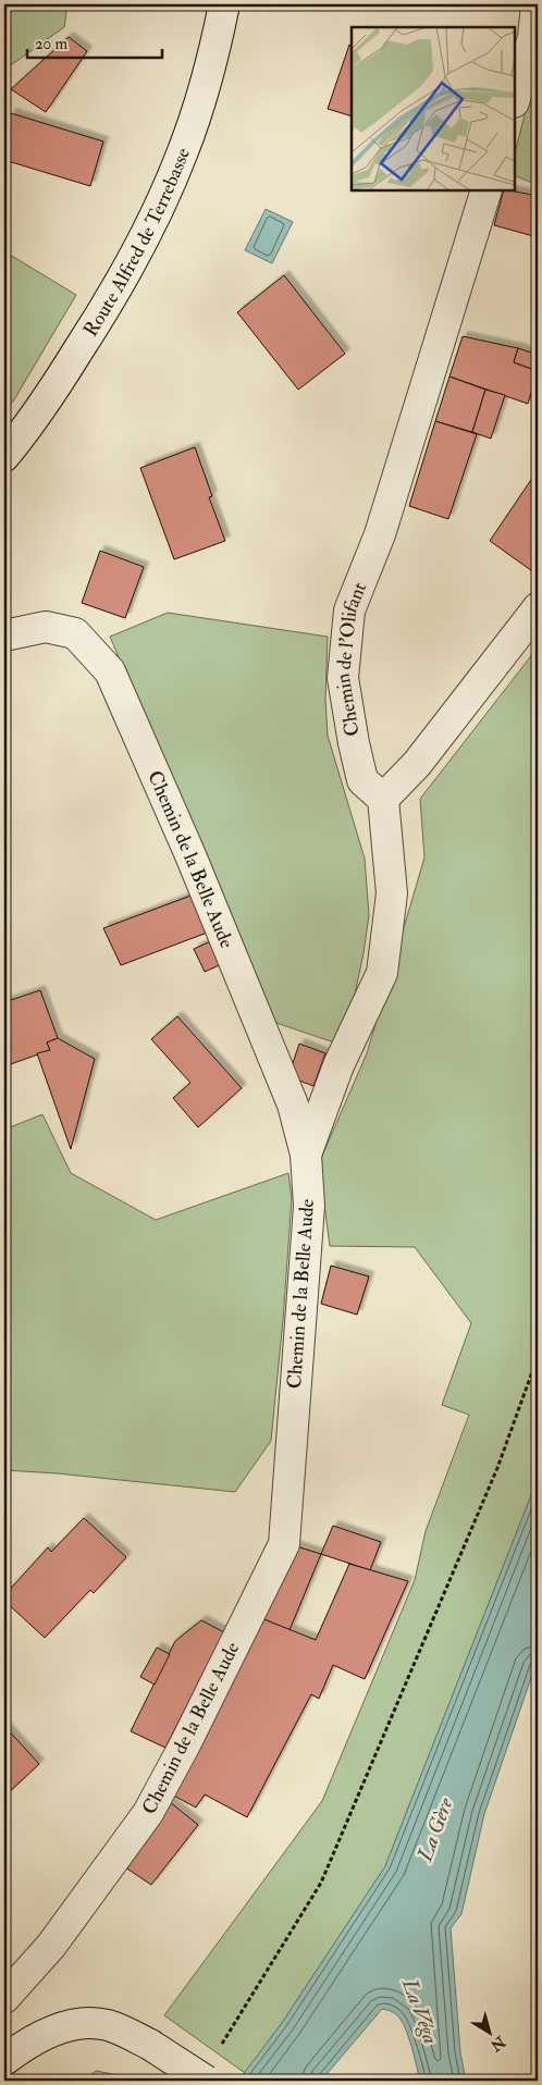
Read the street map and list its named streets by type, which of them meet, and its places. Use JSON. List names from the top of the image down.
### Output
{
  "streets": {
    "street": ["Route Alfred de Terrebasse", "Chemin de l'Olifant", "Chemin de la Belle Aude"]
  },
  "water": ["La Gère", "La Véga"],
  "scale_bar": "20 m",
  "north": "bottom right"
}
